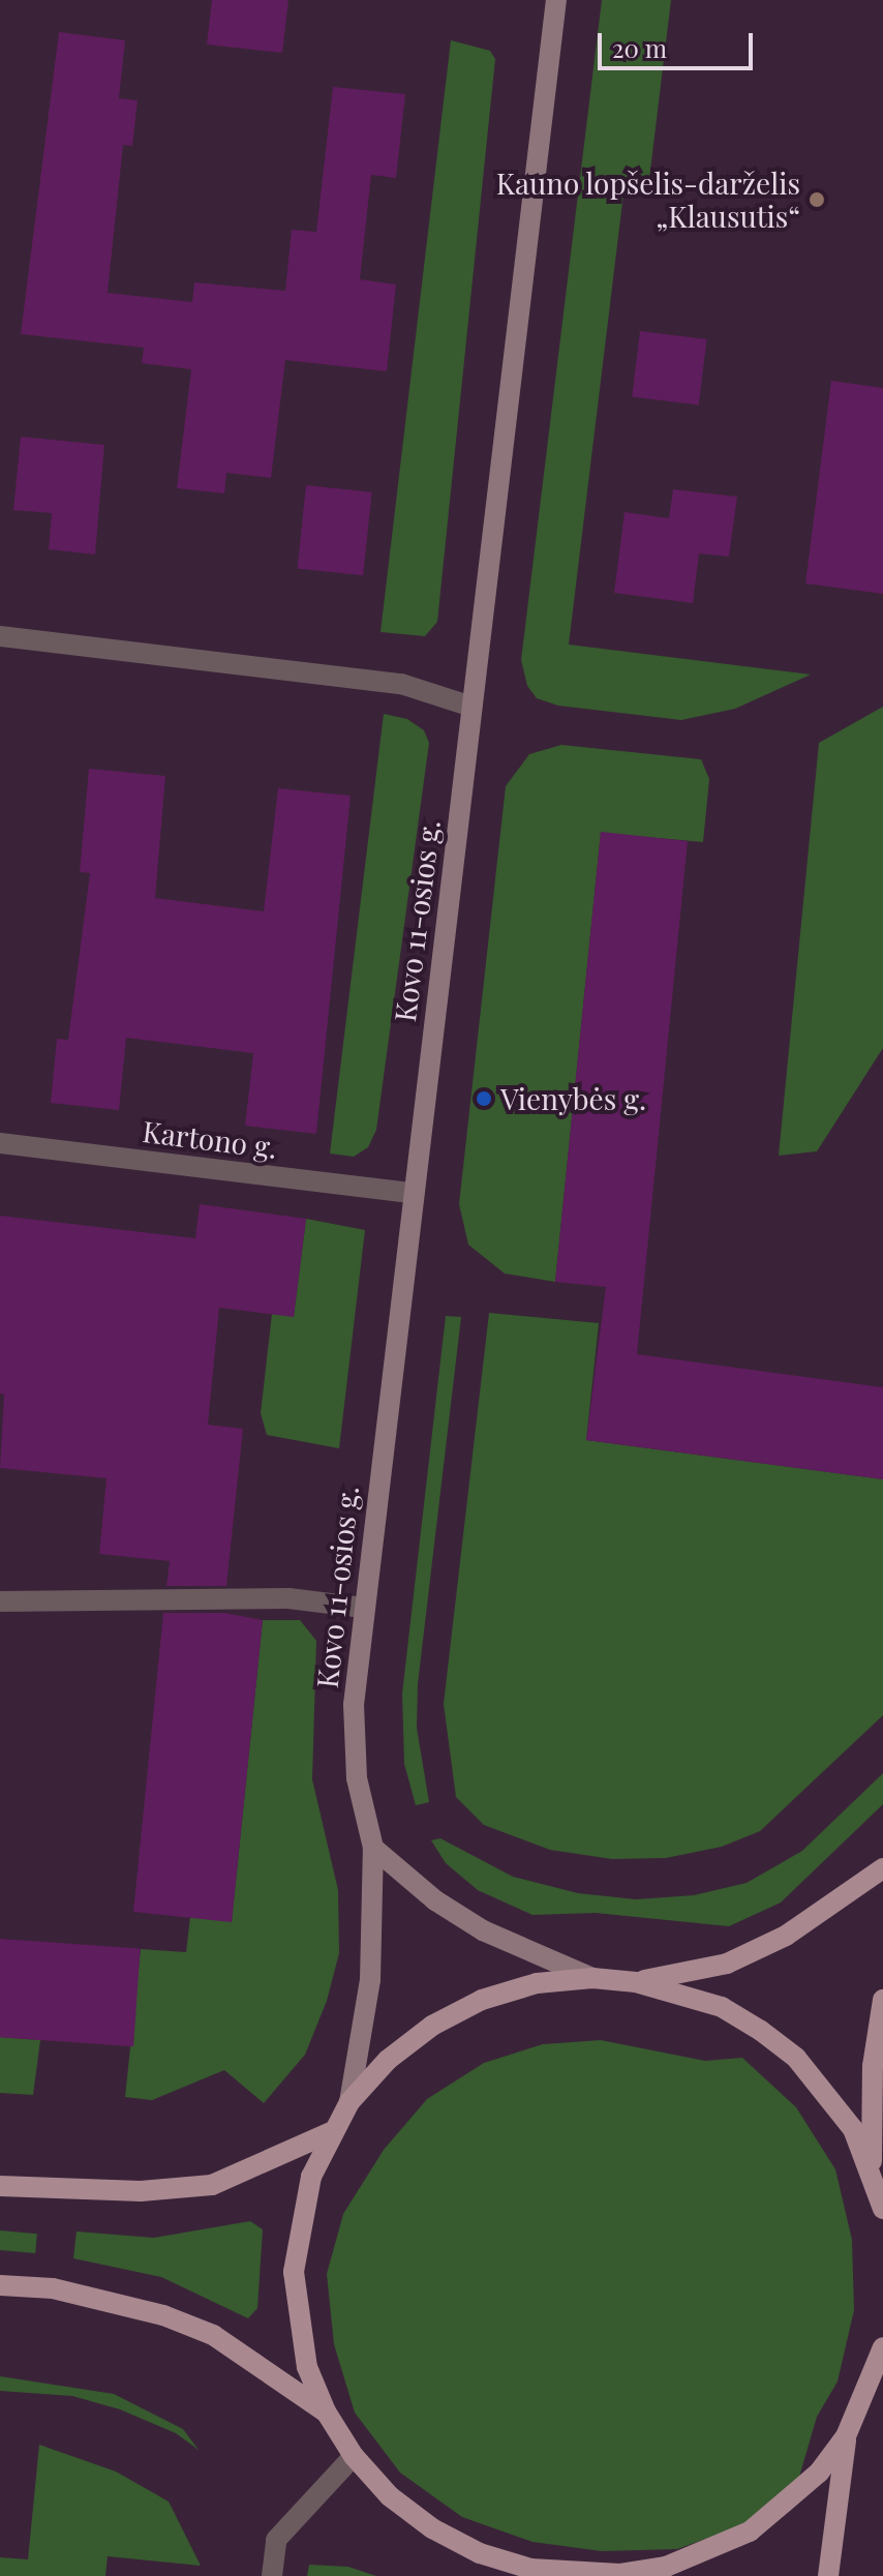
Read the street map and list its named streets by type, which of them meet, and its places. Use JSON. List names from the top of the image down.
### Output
{
  "streets": {
    "main road": ["Kovo 11-osios g."],
    "street": ["Kartono g."]
  },
  "crossings": [
    ["Kovo 11-osios g.", "Kartono g."]
  ],
  "places": ["Kauno lopšelis-darželis „Klausutis“", "Vienybės g."],
  "scale_bar": "20 m"
}
